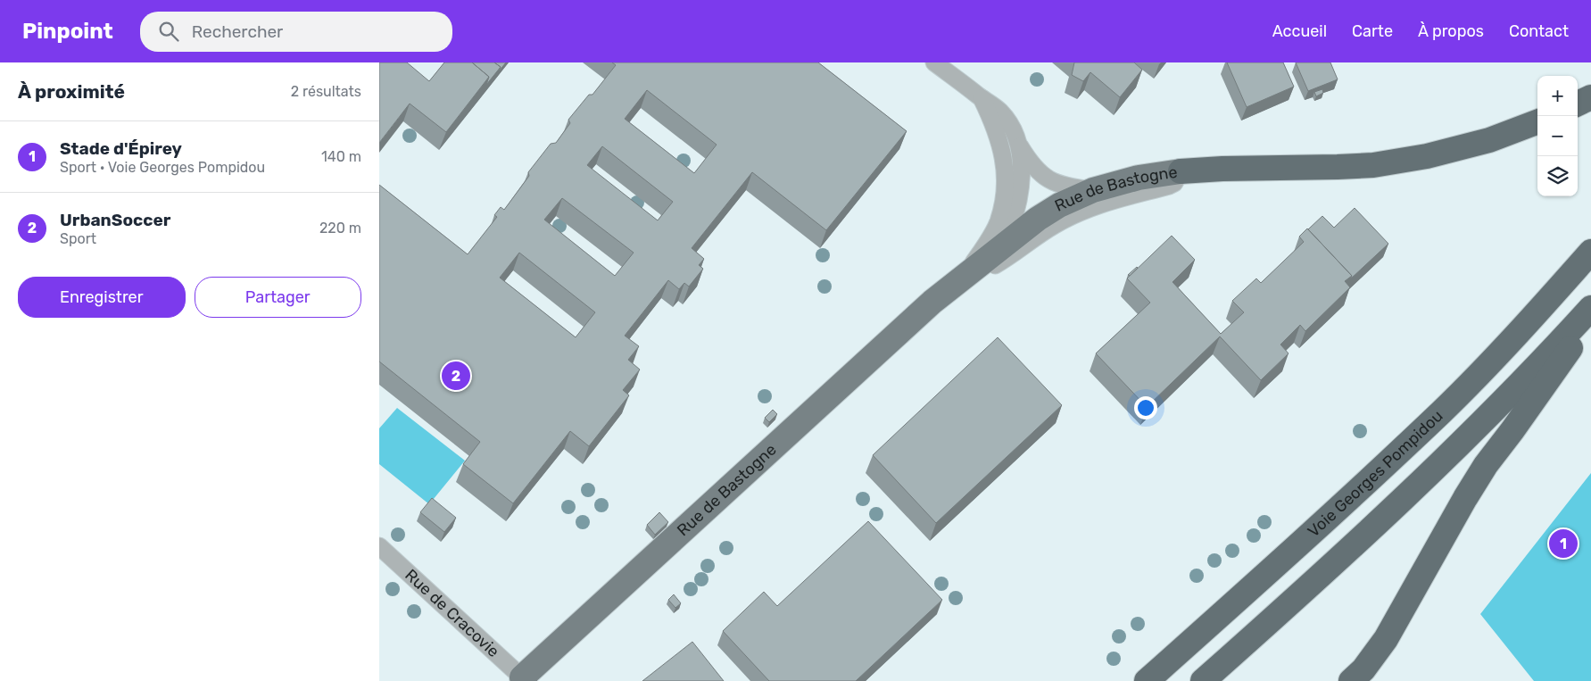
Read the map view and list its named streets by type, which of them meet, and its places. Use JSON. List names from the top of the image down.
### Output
{
  "streets": {
    "highway": ["Voie Georges Pompidou"],
    "main road": ["Rue de Bastogne"],
    "street": ["Rue de Cracovie"]
  },
  "crossings": [
    ["Rue de Bastogne", "Rue de Cracovie"]
  ],
  "page": {
    "header": "Pinpoint",
    "search": "Rechercher",
    "nav": [
      "Accueil",
      "Carte",
      "À propos",
      "Contact"
    ],
    "heading": ["À proximité", "2 résultats"],
    "map_buttons": ["+", "−"],
    "list": [
      {
        "mark": "1",
        "name": "Stade d'Épirey",
        "note": "Sport · Voie Georges Pompidou",
        "value": "140 m"
      },
      {
        "mark": "2",
        "name": "UrbanSoccer",
        "note": "Sport",
        "value": "220 m"
      }
    ],
    "buttons": ["Enregistrer", "Partager"],
    "pins": ["2", "1"]
  }
}
